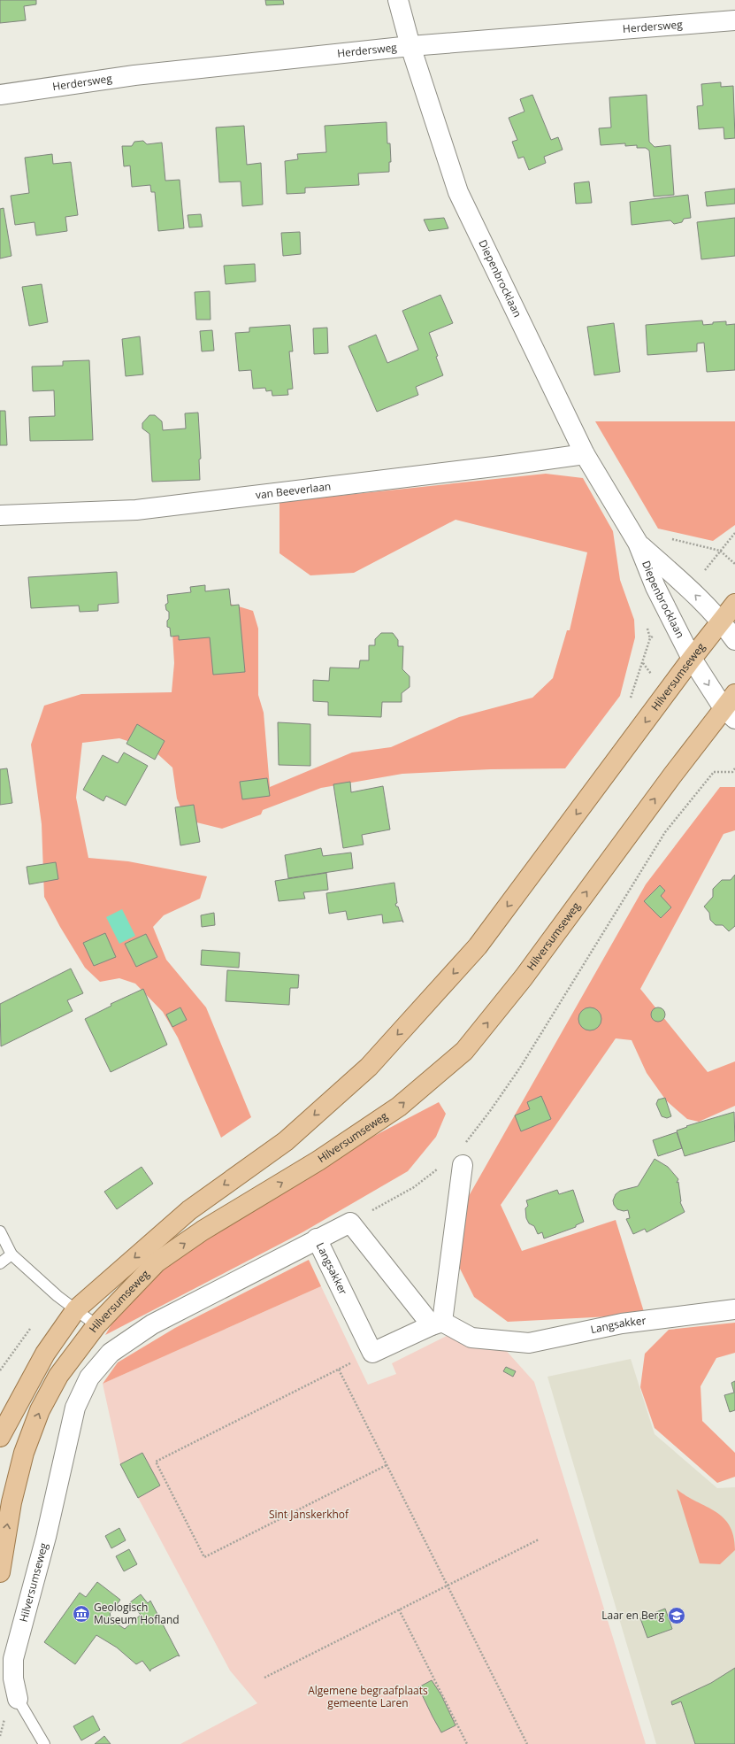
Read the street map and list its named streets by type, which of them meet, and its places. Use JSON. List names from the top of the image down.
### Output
{
  "streets": {
    "main road": ["Hilversumseweg"],
    "street": [
      "Herdersweg",
      "Diepenbrocklaan",
      "van Beeverlaan",
      "Langsakker"
    ]
  },
  "crossings": [
    ["Herdersweg", "Diepenbrocklaan"],
    ["Diepenbrocklaan", "van Beeverlaan"],
    ["Diepenbrocklaan", "Hilversumseweg"],
    ["Hilversumseweg", "Langsakker"]
  ],
  "parks": ["Sint Janskerkhof", "Algemene begraafplaats gemeente Laren"],
  "places": {
    "museum": ["Geologisch Museum Hofland"],
    "school or university": ["Laar en Berg"]
  }
}
